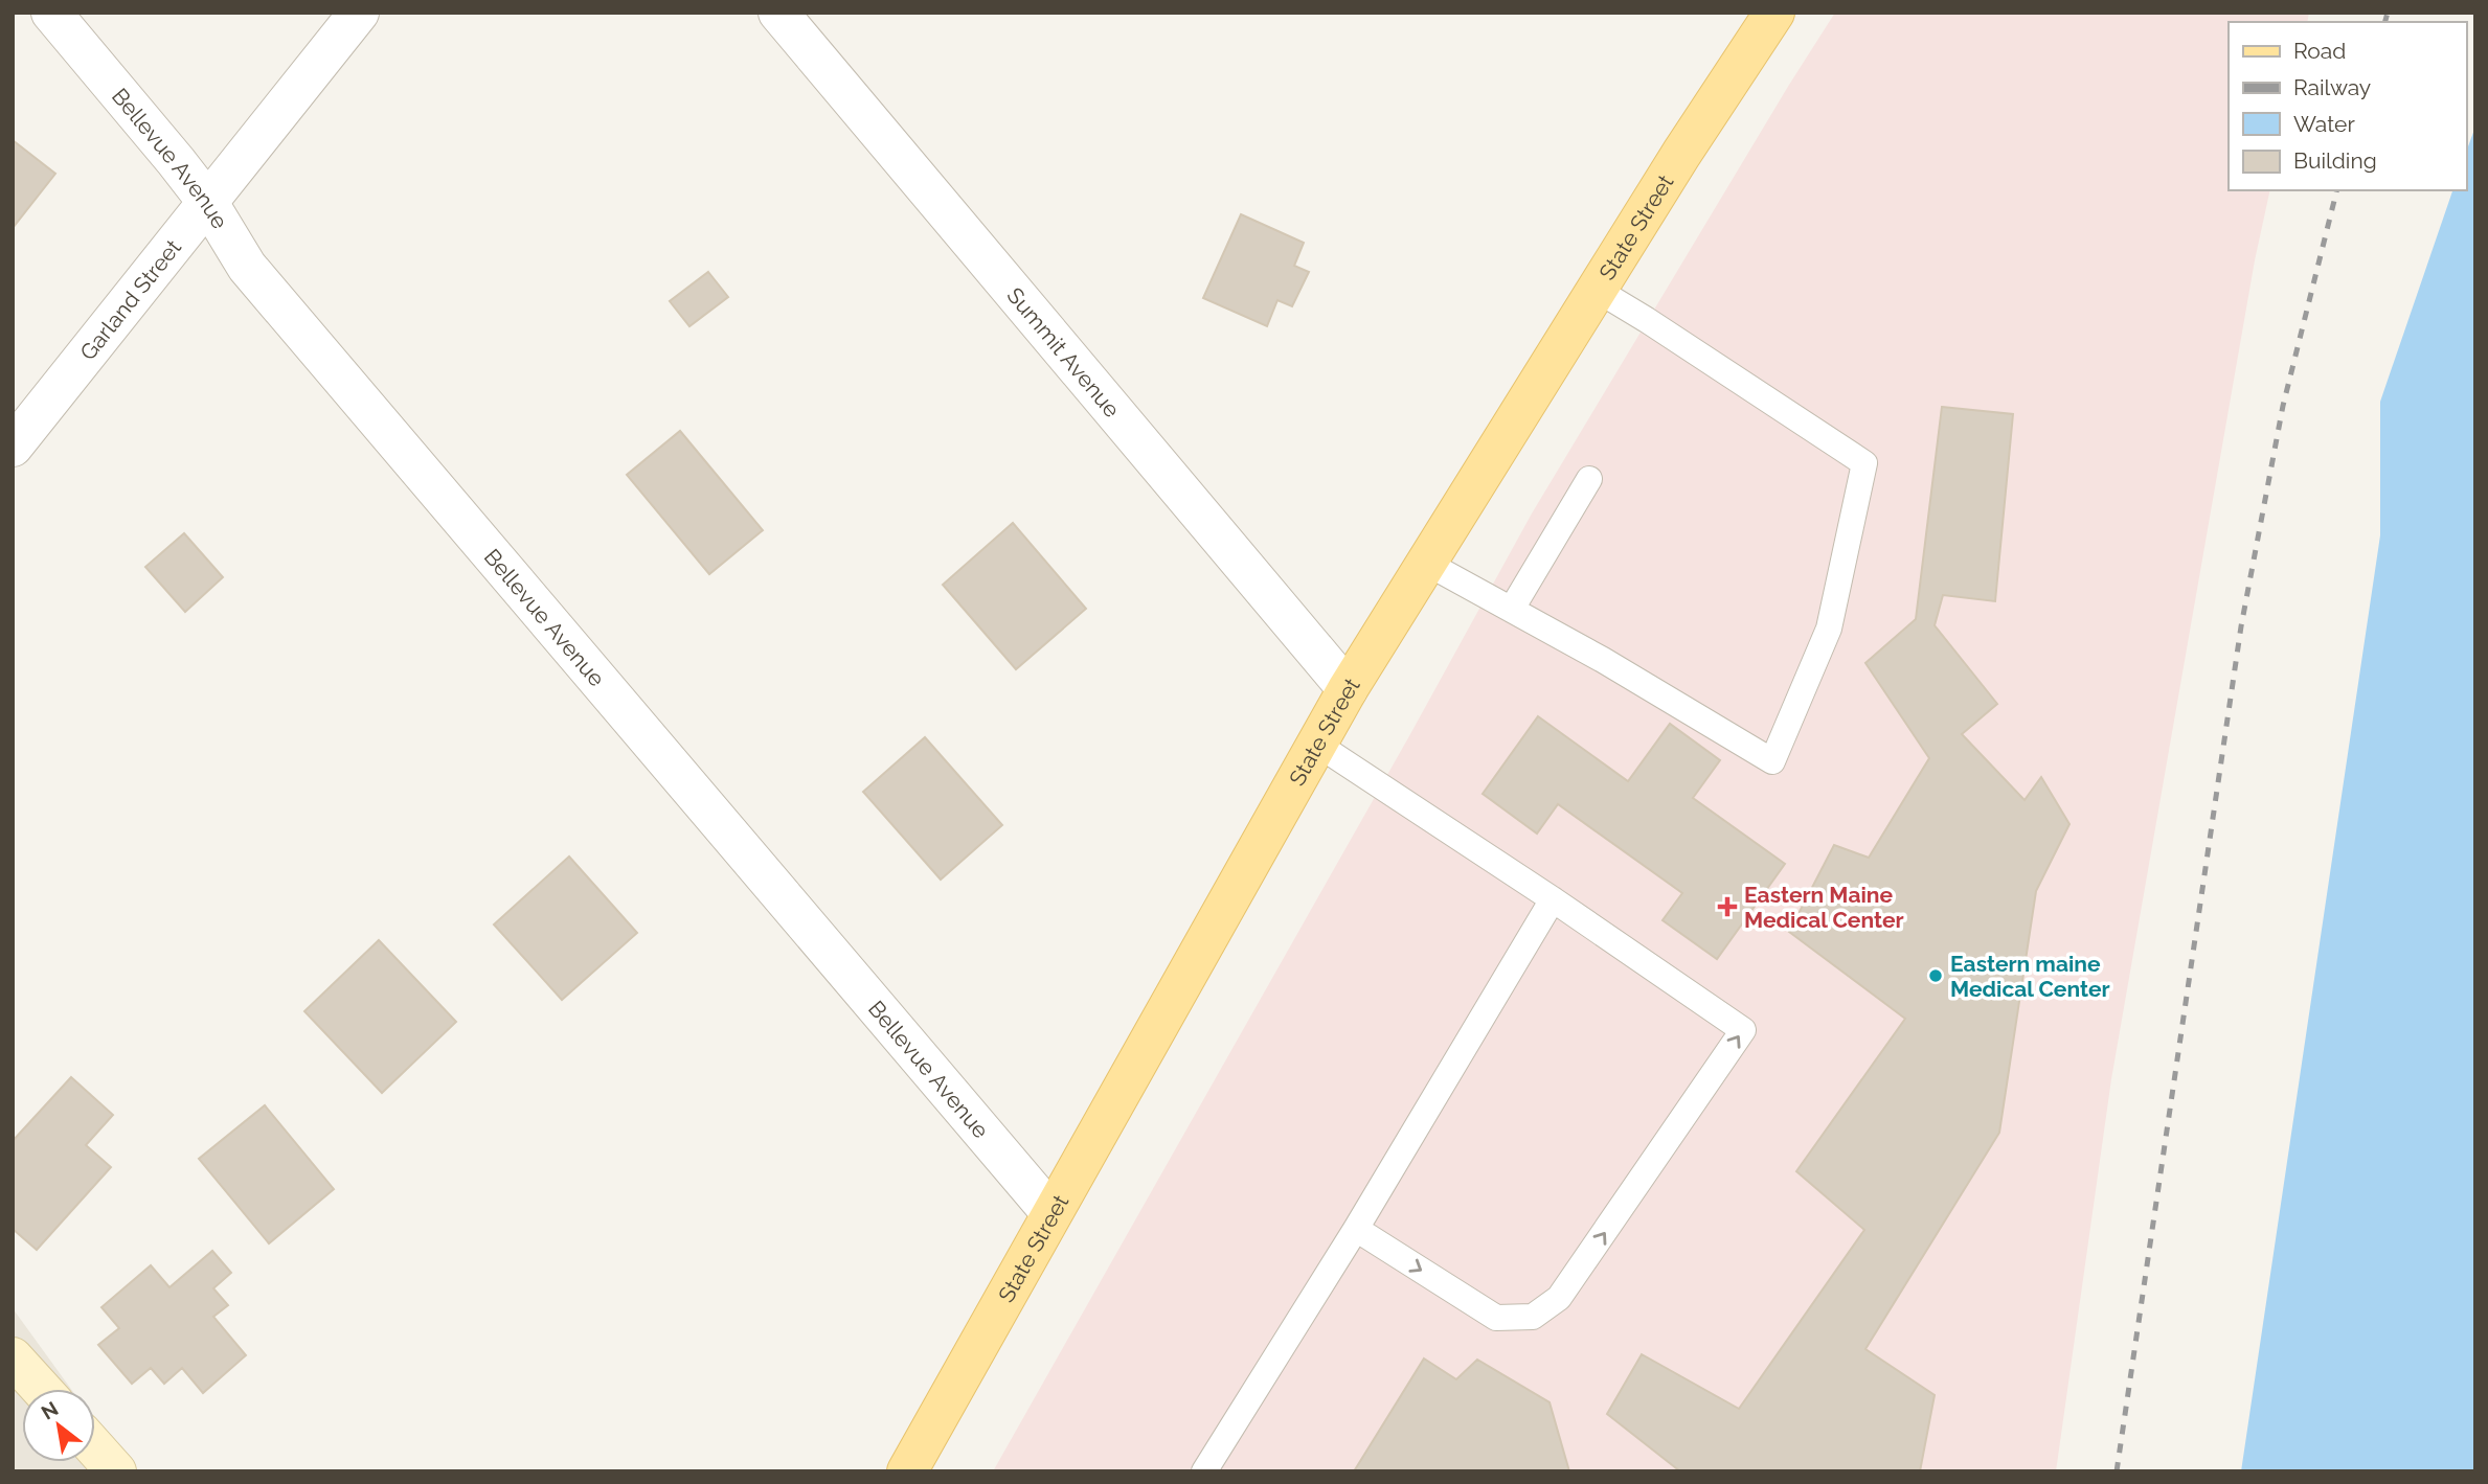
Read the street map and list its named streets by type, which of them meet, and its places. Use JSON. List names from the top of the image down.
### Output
{
  "streets": {
    "main road": ["State Street"],
    "street": ["Bellevue Avenue", "Garland Street", "Summit Avenue"]
  },
  "crossings": [
    ["Bellevue Avenue", "State Street"],
    ["Bellevue Avenue", "Garland Street"],
    ["State Street", "Summit Avenue"]
  ],
  "places": {
    "health": ["Eastern Maine Medical Center"],
    "other": ["Eastern maine Medical Center"]
  },
  "legend": [
    "Road",
    "Railway",
    "Water",
    "Building"
  ],
  "north": "top left"
}
